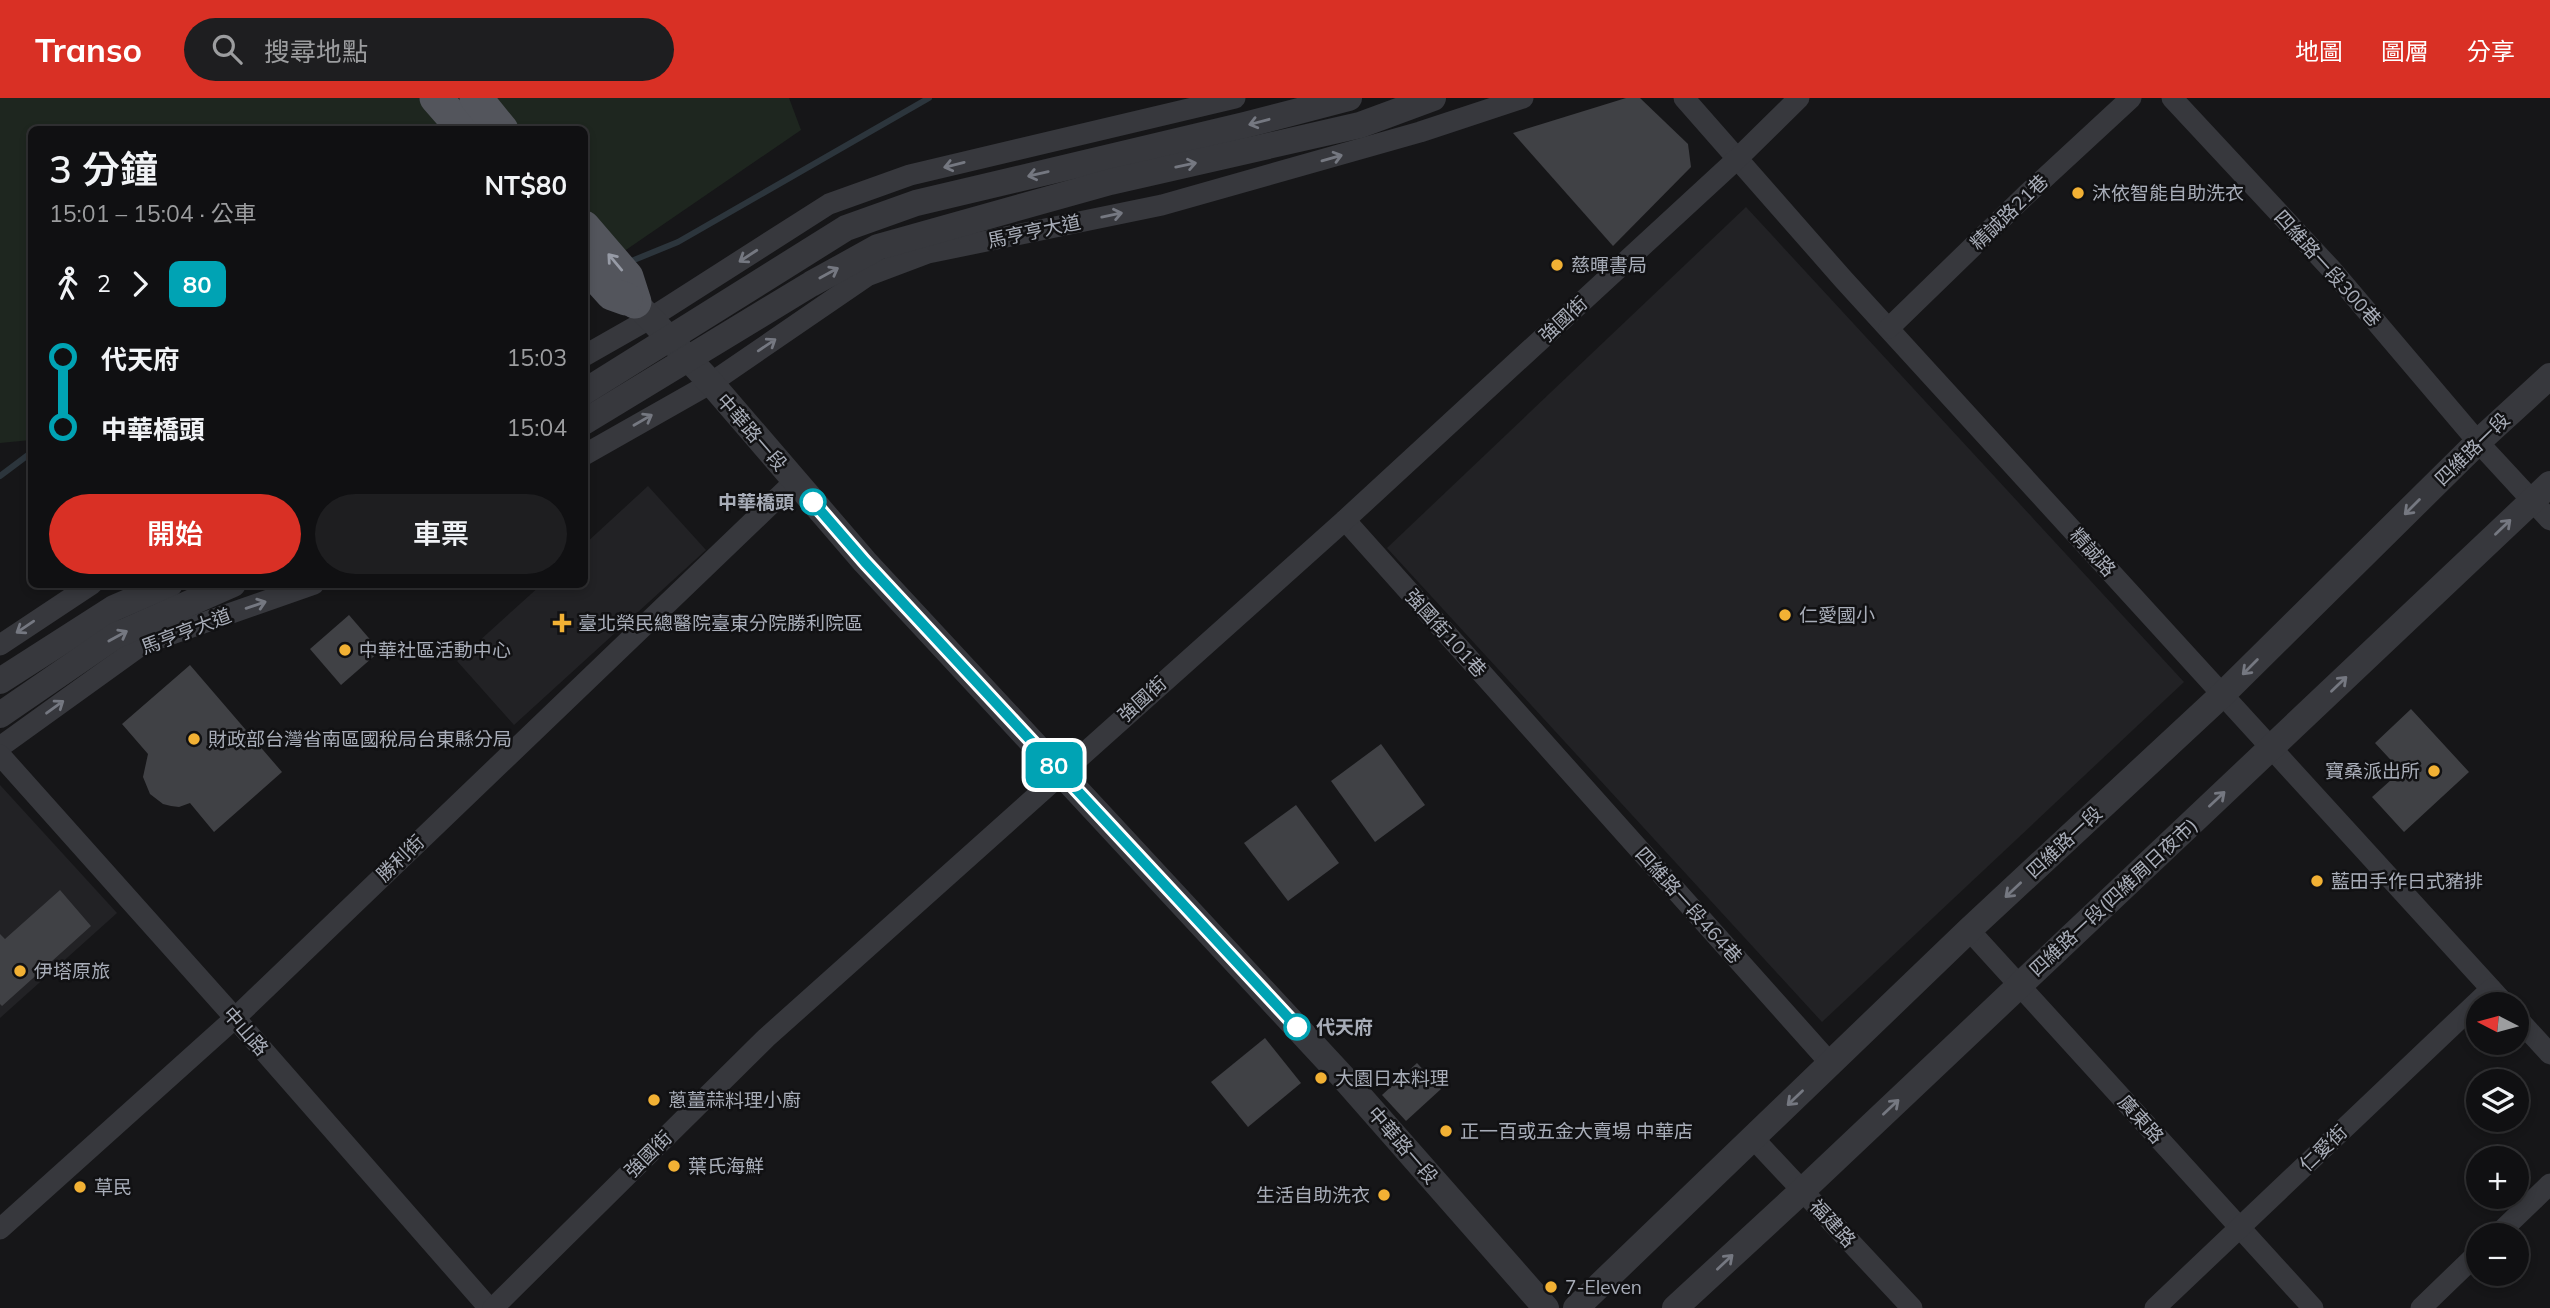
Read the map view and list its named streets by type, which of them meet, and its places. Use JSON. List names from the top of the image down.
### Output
{
  "streets": {
    "street": [
      "精誠路21巷",
      "馬亨亨大道",
      "四維路一段300巷",
      "強國街",
      "中華路一段",
      "四維路一段",
      "精誠路",
      "強國街101巷",
      "勝利街",
      "四維路一段(四維周日夜市)",
      "四維路一段464巷",
      "中山路",
      "廣東路",
      "仁愛街",
      "福建路"
    ]
  },
  "crossings": [
    ["精誠路21巷", "精誠路"],
    ["馬亨亨大道", "中華路一段"],
    ["四維路一段300巷", "四維路一段"],
    ["四維路一段300巷", "四維路一段(四維周日夜市)"],
    ["強國街", "中華路一段"],
    ["強國街", "精誠路"],
    ["強國街", "強國街101巷"],
    ["強國街", "中山路"],
    ["中華路一段", "勝利街"],
    ["四維路一段", "精誠路"],
    ["四維路一段", "四維路一段464巷"],
    ["四維路一段", "廣東路"],
    ["四維路一段", "福建路"],
    ["精誠路", "四維路一段(四維周日夜市)"],
    ["強國街101巷", "四維路一段464巷"],
    ["勝利街", "中山路"],
    ["四維路一段(四維周日夜市)", "廣東路"],
    ["四維路一段(四維周日夜市)", "福建路"],
    ["廣東路", "仁愛街"]
  ],
  "one_way": ["四維路一段", "四維路一段(四維周日夜市)"],
  "places": {
    "other": [
      "沐依智能自助洗衣",
      "慈暉書局",
      "中華橋頭",
      "仁愛國小",
      "中華社區活動中心",
      "財政部台灣省南區國稅局台東縣分局",
      "寶桑派出所",
      "藍田手作日式豬排",
      "伊塔原旅",
      "代天府",
      "大園日本料理",
      "蔥薑蒜料理小廚",
      "正一百或五金大賣場 中華店",
      "葉氏海鮮",
      "草民",
      "生活自助洗衣",
      "7-Eleven"
    ],
    "health": ["臺北榮民總醫院臺東分院勝利院區"]
  },
  "lines": ["bus line 80"],
  "north": "left",
  "page": {
    "header": "Transo",
    "search": "搜尋地點",
    "nav": ["地圖", "圖層", "分享"],
    "on_map": "80",
    "heading": ["3 分鐘", "15:01 – 15:04 · 公車", "NT$80"],
    "legs": ["2", "80"],
    "list": [
      {
        "name": "代天府",
        "value": "15:03"
      },
      {
        "name": "中華橋頭",
        "value": "15:04"
      }
    ],
    "buttons": ["開始", "車票"],
    "map_buttons": ["+", "−"]
  }
}
